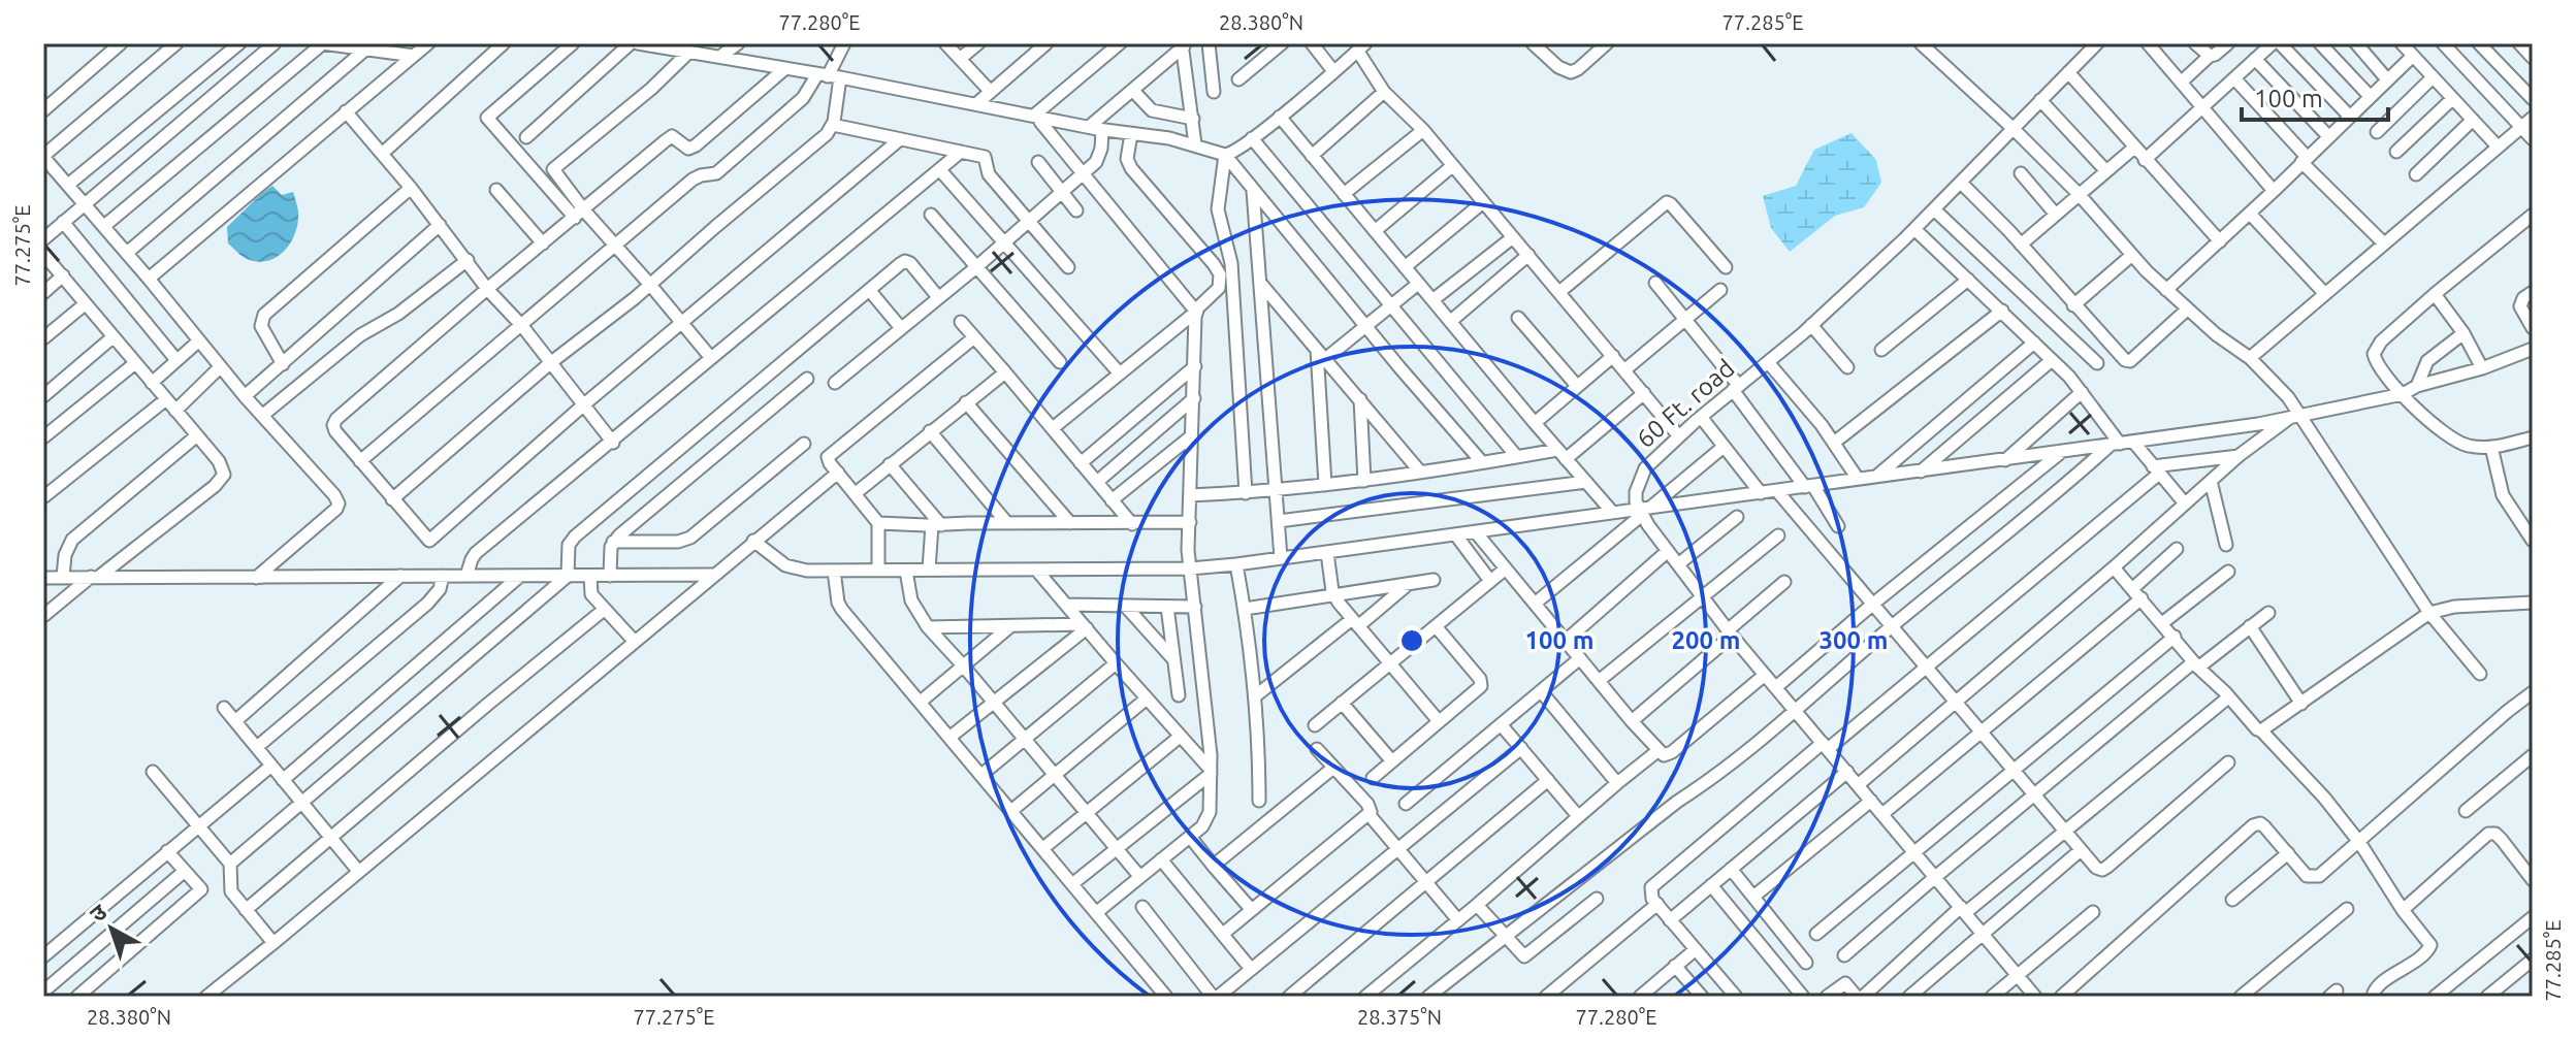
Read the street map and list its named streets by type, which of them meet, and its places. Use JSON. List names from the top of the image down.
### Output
{
  "streets": {
    "street": ["60 Ft. road"]
  },
  "scale_bar": "100 m",
  "north": "top left",
  "coordinates": [
    "77.280°E",
    "28.380°N",
    "77.285°E",
    "77.275°E",
    "28.375°N"
  ],
  "rings": ["100 m", "200 m", "300 m"]
}
